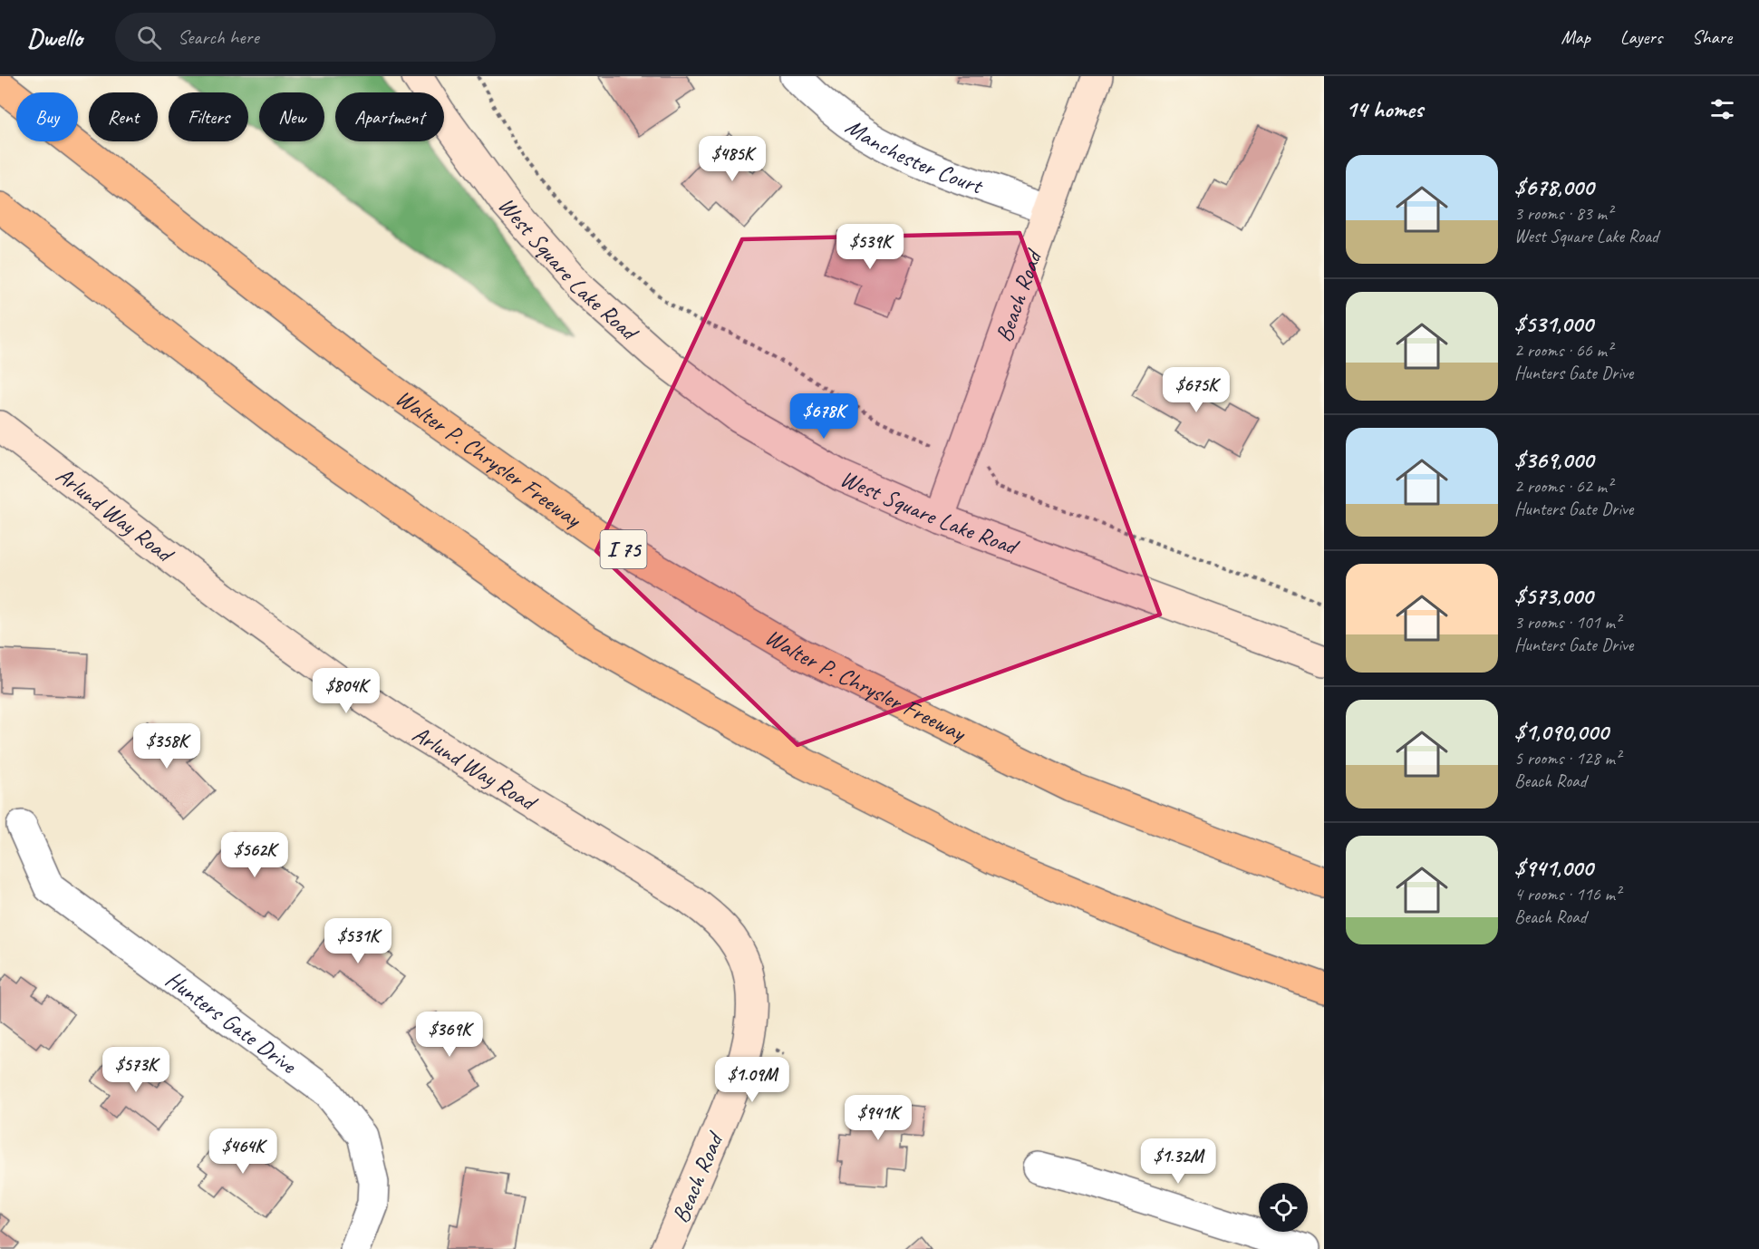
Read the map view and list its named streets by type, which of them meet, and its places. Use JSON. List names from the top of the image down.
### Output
{
  "streets": {
    "highway": ["Walter P. Chrysler Freeway", "I 75"],
    "street": [
      "Manchester Court",
      "West Square Lake Road",
      "Beach Road",
      "Arlund Way Road",
      "Hunters Gate Drive"
    ]
  },
  "crossings": [
    ["Manchester Court", "Beach Road"],
    ["West Square Lake Road", "Beach Road"],
    ["Beach Road", "Arlund Way Road"]
  ],
  "page": {
    "header": "Dwello",
    "search": "Search here",
    "nav": ["Map", "Layers", "Share"],
    "heading": "14 homes",
    "chip": [
      "Buy",
      "Rent",
      "Filters",
      "New",
      "Apartment"
    ],
    "price": [
      "$485K",
      "$539K",
      "$675K",
      "$678K",
      "$804K",
      "$358K",
      "$562K",
      "$531K",
      "$369K",
      "$573K",
      "$1.09M",
      "$941K",
      "$464K",
      "$1.32M"
    ],
    "list": [
      {
        "name": "$678,000",
        "note": "3 rooms · 83 m² · West Square Lake Road"
      },
      {
        "name": "$531,000",
        "note": "2 rooms · 66 m² · Hunters Gate Drive"
      },
      {
        "name": "$369,000",
        "note": "2 rooms · 62 m² · Hunters Gate Drive"
      },
      {
        "name": "$573,000",
        "note": "3 rooms · 101 m² · Hunters Gate Drive"
      },
      {
        "name": "$1,090,000",
        "note": "5 rooms · 128 m² · Beach Road"
      },
      {
        "name": "$941,000",
        "note": "4 rooms · 116 m² · Beach Road"
      }
    ]
  }
}
